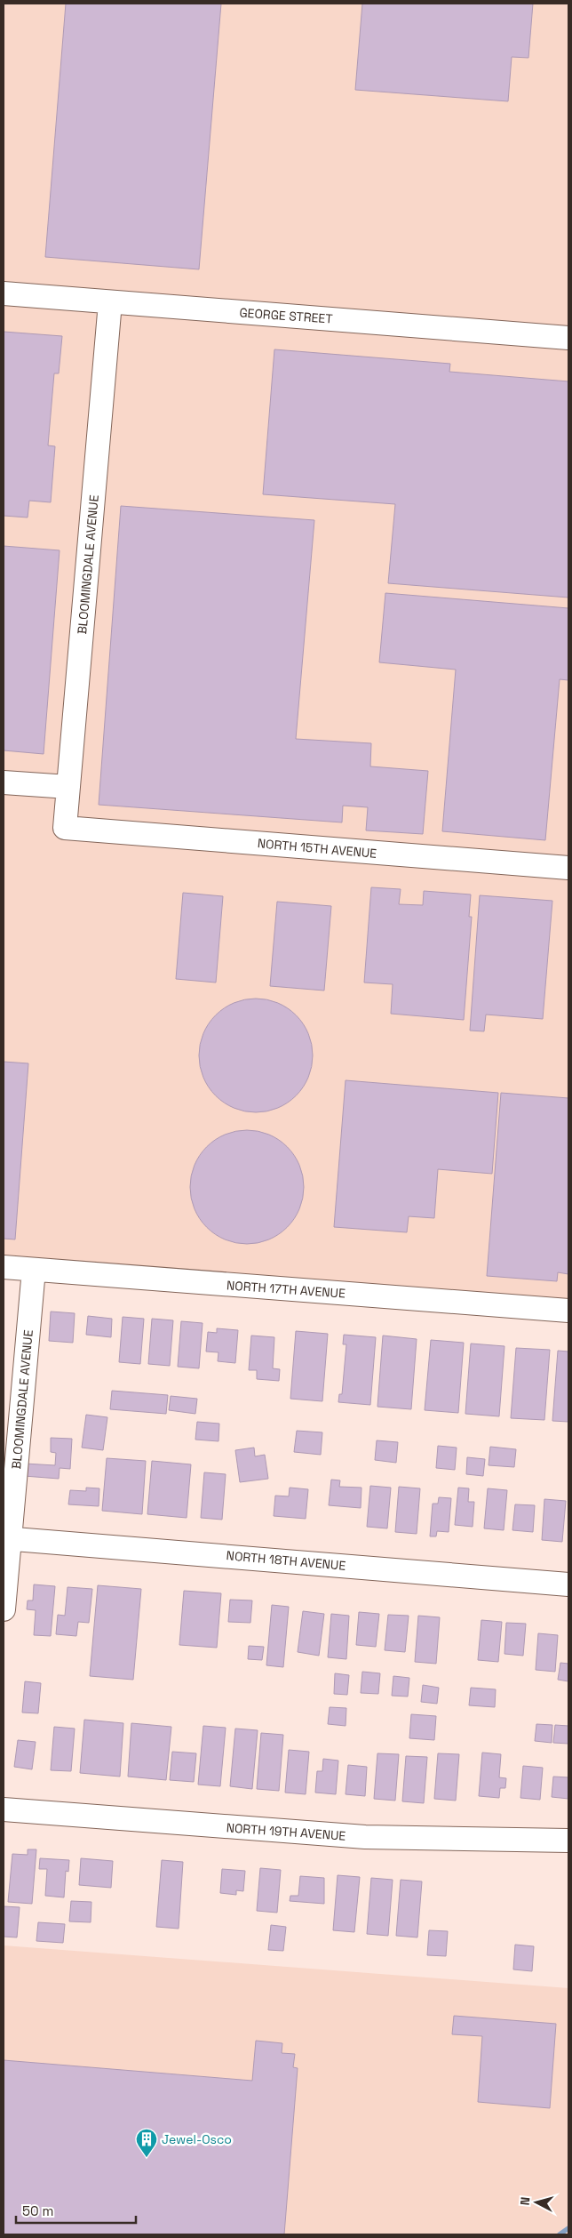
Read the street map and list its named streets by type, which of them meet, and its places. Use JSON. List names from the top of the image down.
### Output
{
  "streets": {
    "street": [
      "GEORGE STREET",
      "BLOOMINGDALE AVENUE",
      "NORTH 15TH AVENUE",
      "NORTH 17TH AVENUE",
      "NORTH 18TH AVENUE",
      "NORTH 19TH AVENUE"
    ]
  },
  "crossings": [
    ["GEORGE STREET", "BLOOMINGDALE AVENUE"],
    ["BLOOMINGDALE AVENUE", "NORTH 15TH AVENUE"],
    ["BLOOMINGDALE AVENUE", "NORTH 17TH AVENUE"],
    ["BLOOMINGDALE AVENUE", "NORTH 18TH AVENUE"]
  ],
  "places": {
    "building": ["Jewel-Osco"]
  },
  "scale_bar": "50 m",
  "north": "left"
}
